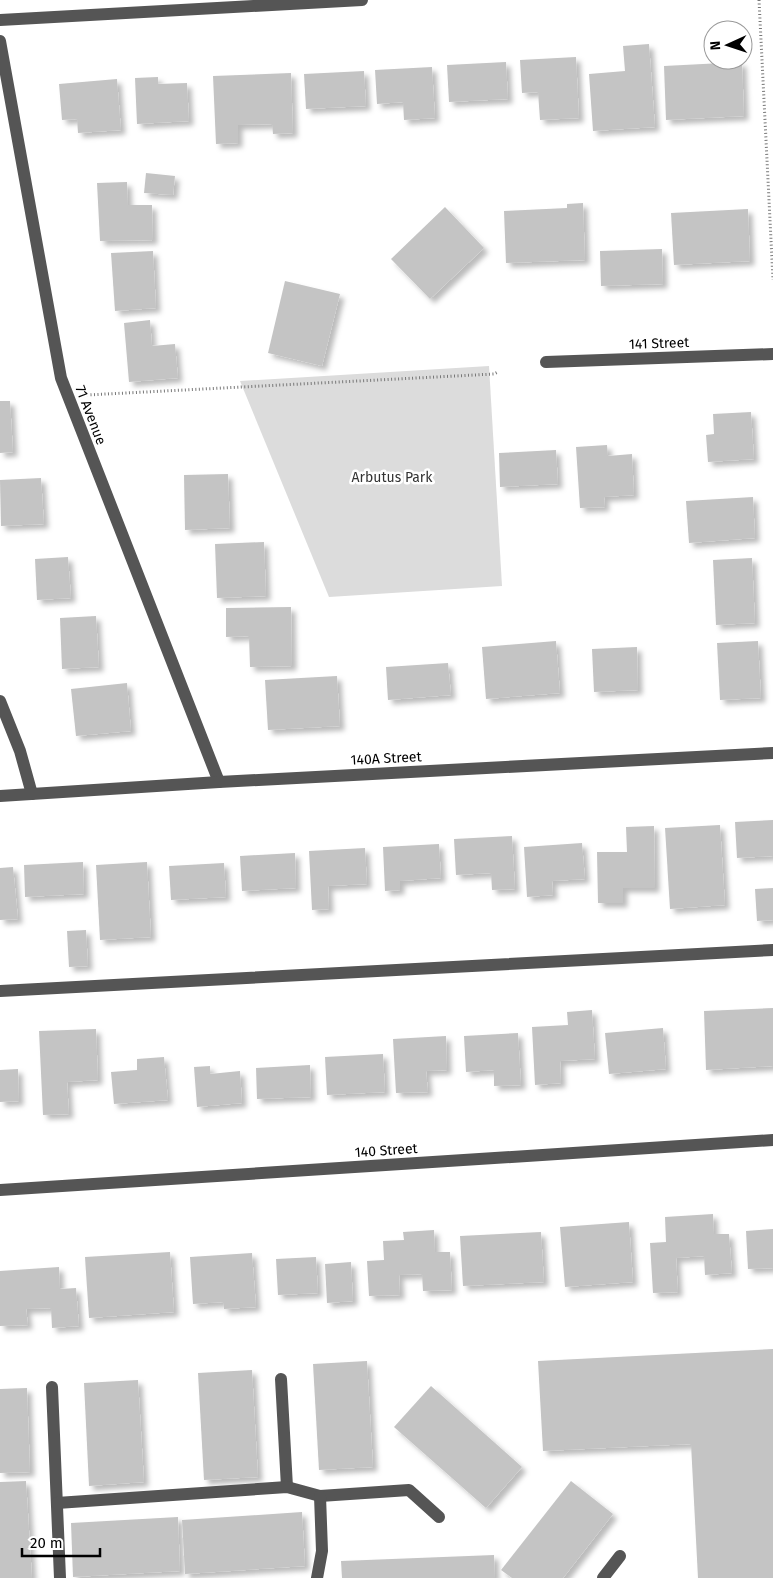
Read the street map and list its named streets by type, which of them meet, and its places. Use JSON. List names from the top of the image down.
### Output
{
  "streets": {
    "street": [
      "141 Street",
      "71 Avenue",
      "140A Street",
      "140 Street"
    ]
  },
  "crossings": [
    ["71 Avenue", "140A Street"]
  ],
  "parks": ["Arbutus Park"],
  "scale_bar": "20 m",
  "north": "left"
}
